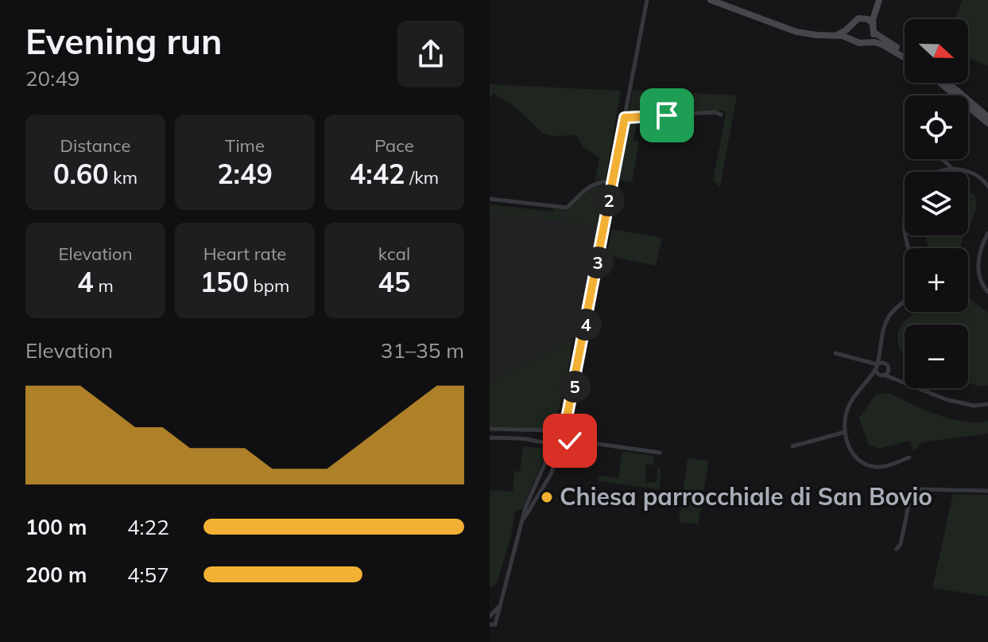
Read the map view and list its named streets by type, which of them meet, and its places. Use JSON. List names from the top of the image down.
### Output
{
  "places": ["Chiesa parrocchiale di San Bovio"],
  "north": "right",
  "page": {
    "heading": ["Evening run", "20:49"],
    "map_buttons": ["+", "−"],
    "stats": [
      ["Distance", "0.60 km"],
      ["Time", "2:49"],
      ["Pace", "4:42 /km"],
      ["Elevation", "4 m"],
      ["Heart rate", "150 bpm"],
      ["kcal", "45"]
    ],
    "pins": [
      "2",
      "3",
      "4",
      "5"
    ],
    "chart": ["Elevation", "31–35 m"],
    "list": [
      {
        "name": "100 m",
        "note": "4:22"
      },
      {
        "name": "200 m",
        "note": "4:57"
      }
    ]
  }
}
